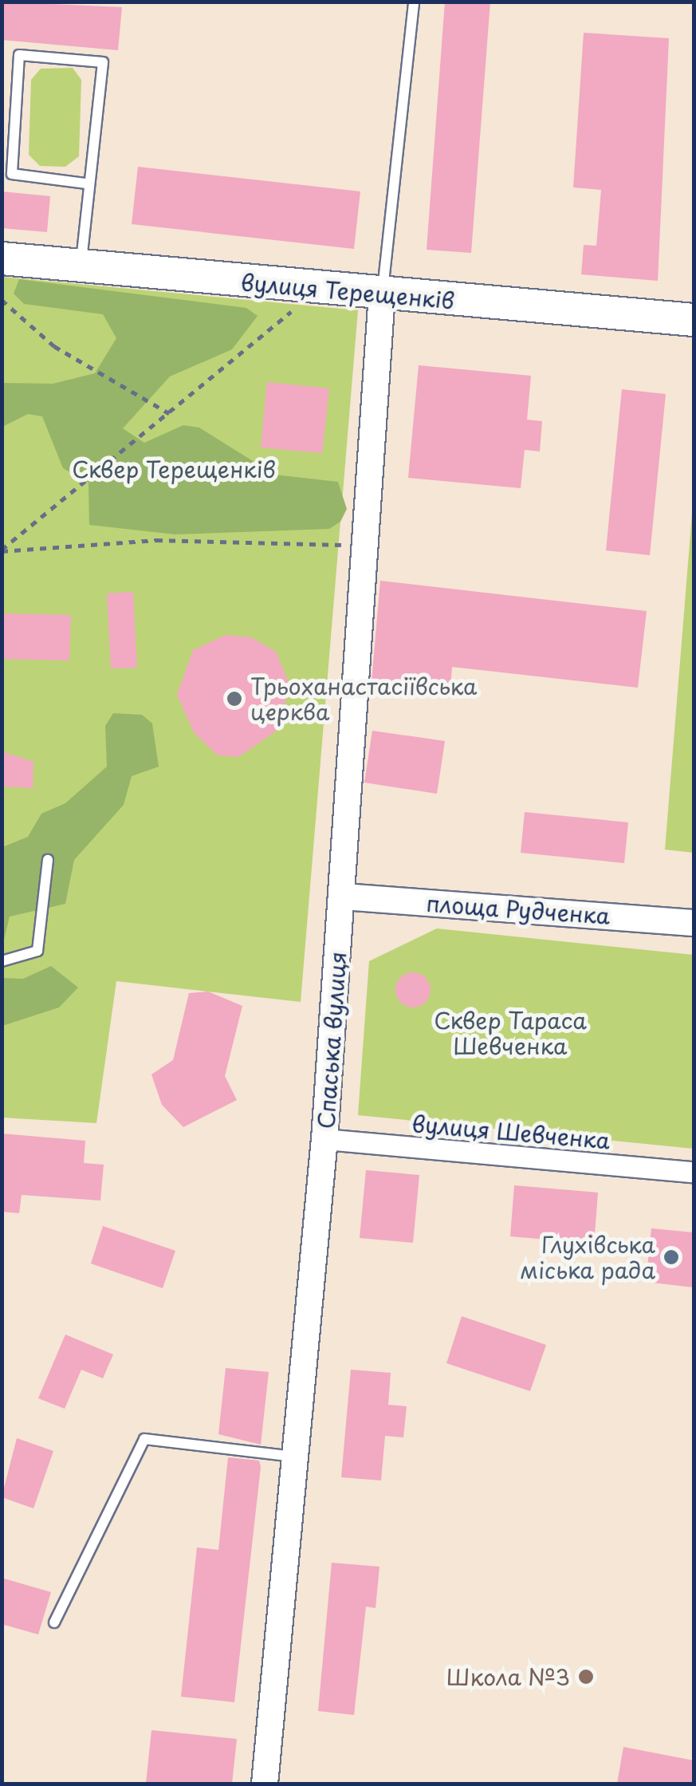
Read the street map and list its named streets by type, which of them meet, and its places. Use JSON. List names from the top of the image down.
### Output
{
  "streets": {
    "main road": ["вулиця Терещенків"],
    "street": ["площа Рудченка", "Спаська вулиця", "вулиця Шевченка"]
  },
  "crossings": [
    ["вулиця Терещенків", "Спаська вулиця"],
    ["площа Рудченка", "Спаська вулиця"],
    ["Спаська вулиця", "вулиця Шевченка"]
  ],
  "parks": ["Сквер Терещенків", "Сквер Тараса Шевченка"],
  "places": ["Трьоханастасіївська церква", "Глухівська міська рада", "Школа №3"]
}
